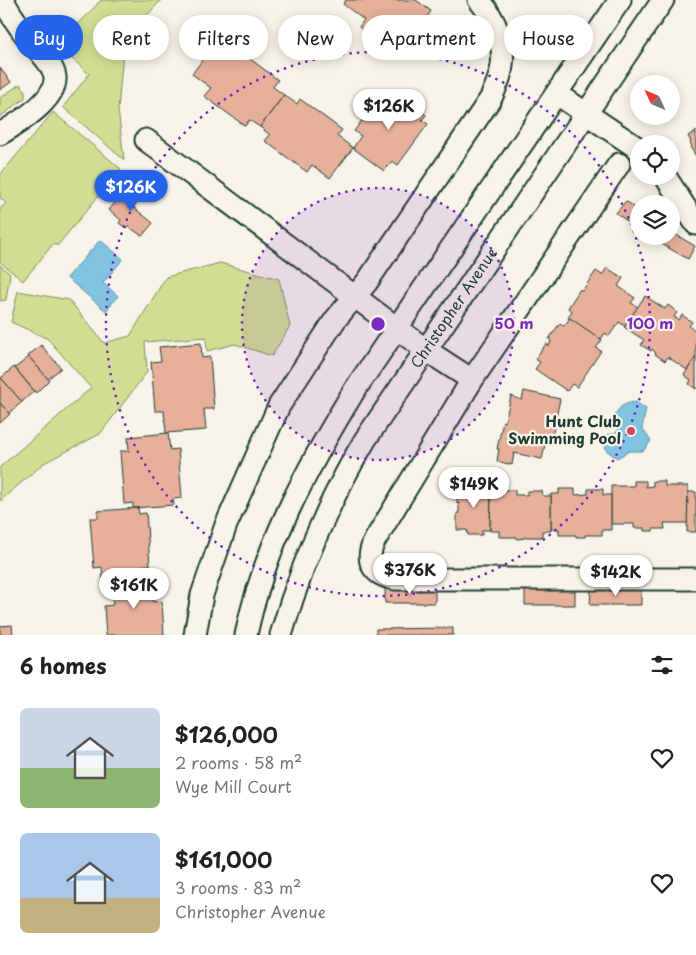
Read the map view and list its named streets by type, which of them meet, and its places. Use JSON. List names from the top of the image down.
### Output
{
  "streets": {
    "street": ["Christopher Avenue"]
  },
  "places": ["Hunt Club Swimming Pool"],
  "north": "top left",
  "page": {
    "chip": [
      "Buy",
      "Rent",
      "Filters",
      "New",
      "Apartment",
      "House"
    ],
    "price": [
      "$126K",
      "$126K",
      "$149K",
      "$376K",
      "$142K",
      "$161K"
    ],
    "heading": "6 homes",
    "list": [
      {
        "name": "$126,000",
        "note": "2 rooms · 58 m² · Wye Mill Court"
      },
      {
        "name": "$161,000",
        "note": "3 rooms · 83 m² · Christopher Avenue"
      }
    ]
  },
  "rings": ["50 m", "100 m"]
}
